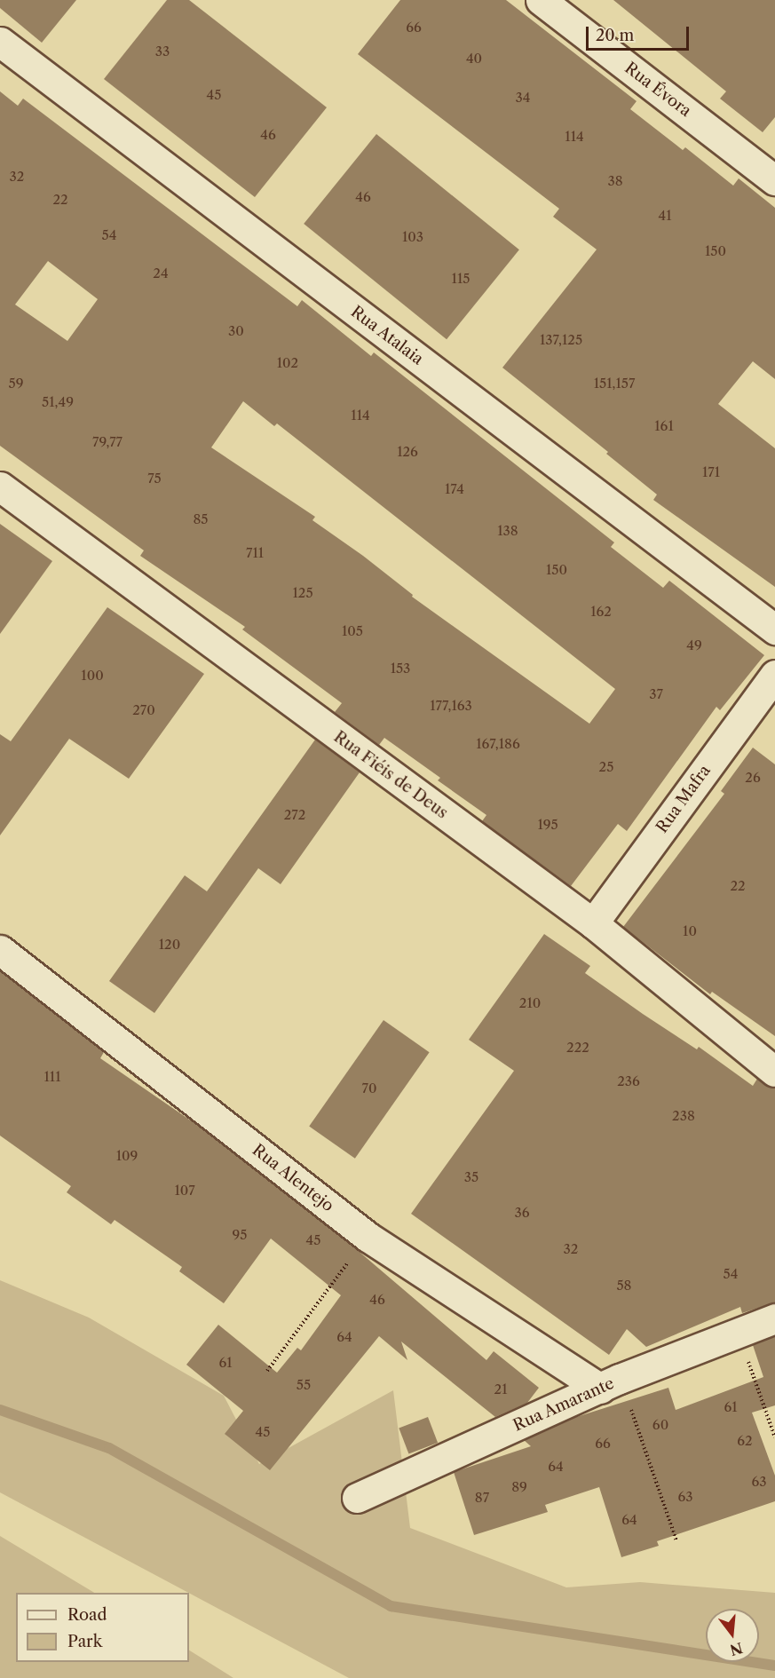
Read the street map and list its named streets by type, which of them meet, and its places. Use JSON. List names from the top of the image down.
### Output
{
  "streets": {
    "street": [
      "Rua Évora",
      "Rua Atalaia",
      "Rua Fiéis de Deus",
      "Rua Mafra",
      "Rua Alentejo",
      "Rua Amarante"
    ]
  },
  "crossings": [
    ["Rua Fiéis de Deus", "Rua Mafra"],
    ["Rua Alentejo", "Rua Amarante"]
  ],
  "house_numbers": [
    "66",
    "33",
    "40",
    "45",
    "34",
    "46",
    "114",
    "32",
    "38",
    "46",
    "22",
    "41",
    "54",
    "103",
    "150",
    "24",
    "115",
    "30",
    "137,125",
    "102",
    "59",
    "151,157",
    "51,49",
    "114",
    "161",
    "79,77",
    "126",
    "171",
    "75",
    "174",
    "85",
    "138",
    "711",
    "150",
    "125",
    "162",
    "105",
    "49",
    "153",
    "100",
    "37",
    "177,163",
    "270",
    "167,186",
    "25",
    "26",
    "272",
    "195",
    "22",
    "10",
    "120",
    "210",
    "222",
    "111",
    "236",
    "70",
    "238",
    "109",
    "35",
    "107",
    "36",
    "95",
    "45",
    "32",
    "54",
    "58",
    "46",
    "64",
    "61",
    "55",
    "21",
    "61",
    "60",
    "45",
    "62",
    "66",
    "64",
    "63",
    "89",
    "63",
    "87",
    "64"
  ],
  "legend": ["Road", "Park"],
  "scale_bar": "20 m",
  "north": "bottom"
}
